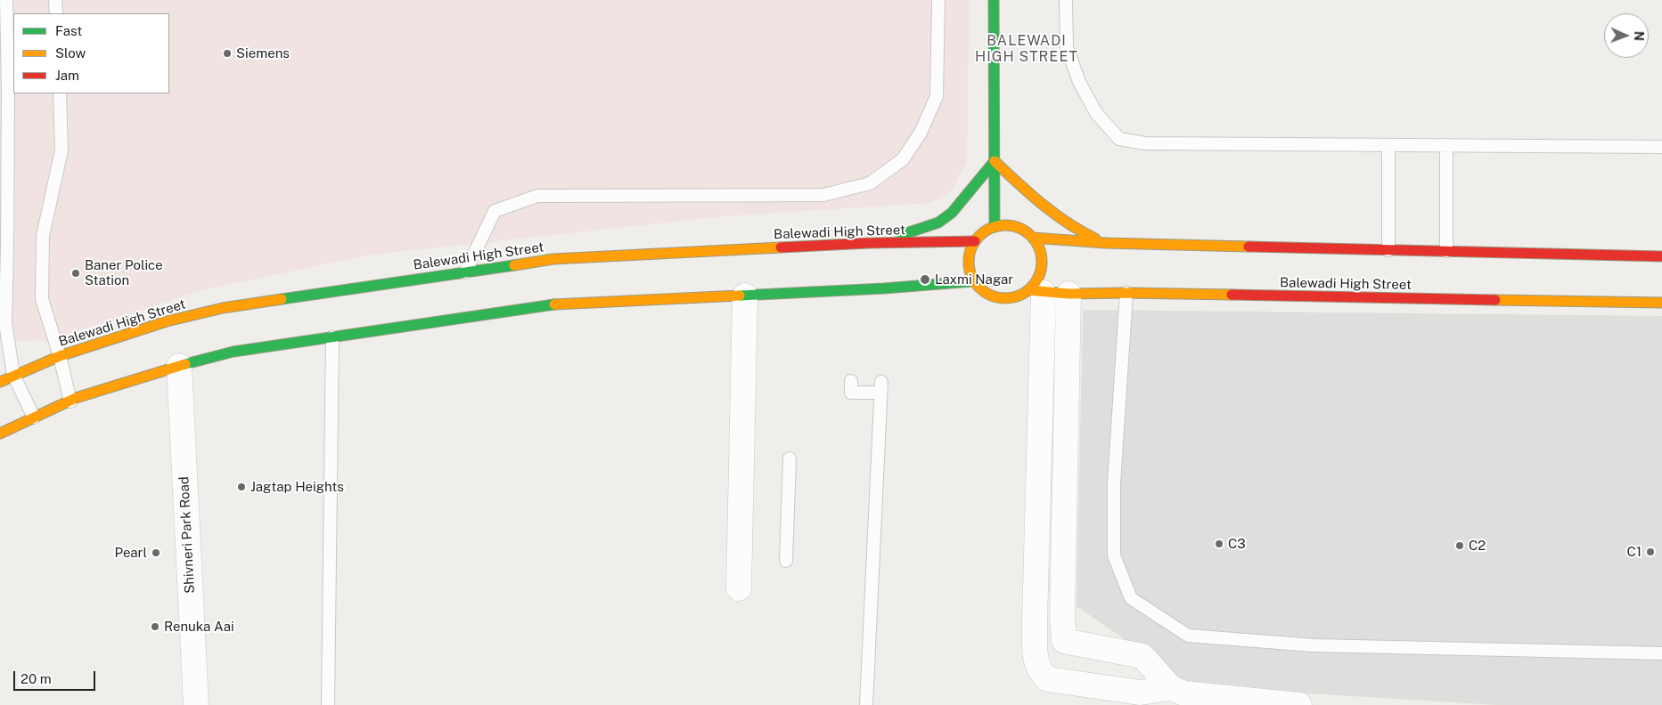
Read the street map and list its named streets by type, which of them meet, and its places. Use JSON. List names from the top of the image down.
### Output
{
  "streets": {
    "street": ["Balewadi High Street", "Shivneri Park Road"]
  },
  "districts": ["BALEWADI HIGH STREET"],
  "places": [
    "Siemens",
    "Baner Police Station",
    "Laxmi Nagar",
    "Jagtap Heights",
    "C3",
    "C2",
    "C1",
    "Pearl",
    "Renuka Aai"
  ],
  "legend": ["Fast", "Slow", "Jam"],
  "scale_bar": "20 m",
  "north": "right"
}
